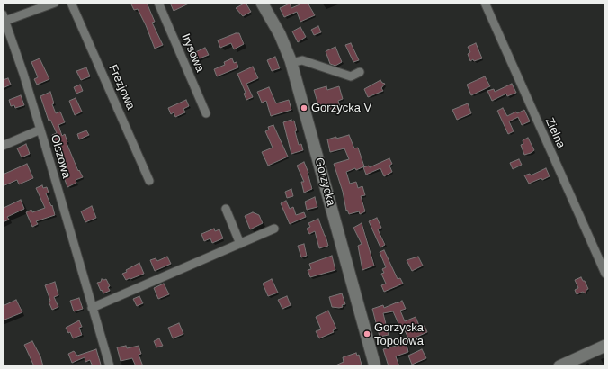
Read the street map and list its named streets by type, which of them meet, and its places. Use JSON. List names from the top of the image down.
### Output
{
  "streets": {
    "street": [
      "Irysowa",
      "Frezjowa",
      "Zielna",
      "Olszowa",
      "Gorzycka"
    ]
  },
  "places": ["Gorzycka V", "Gorzycka Topolowa"]
}
